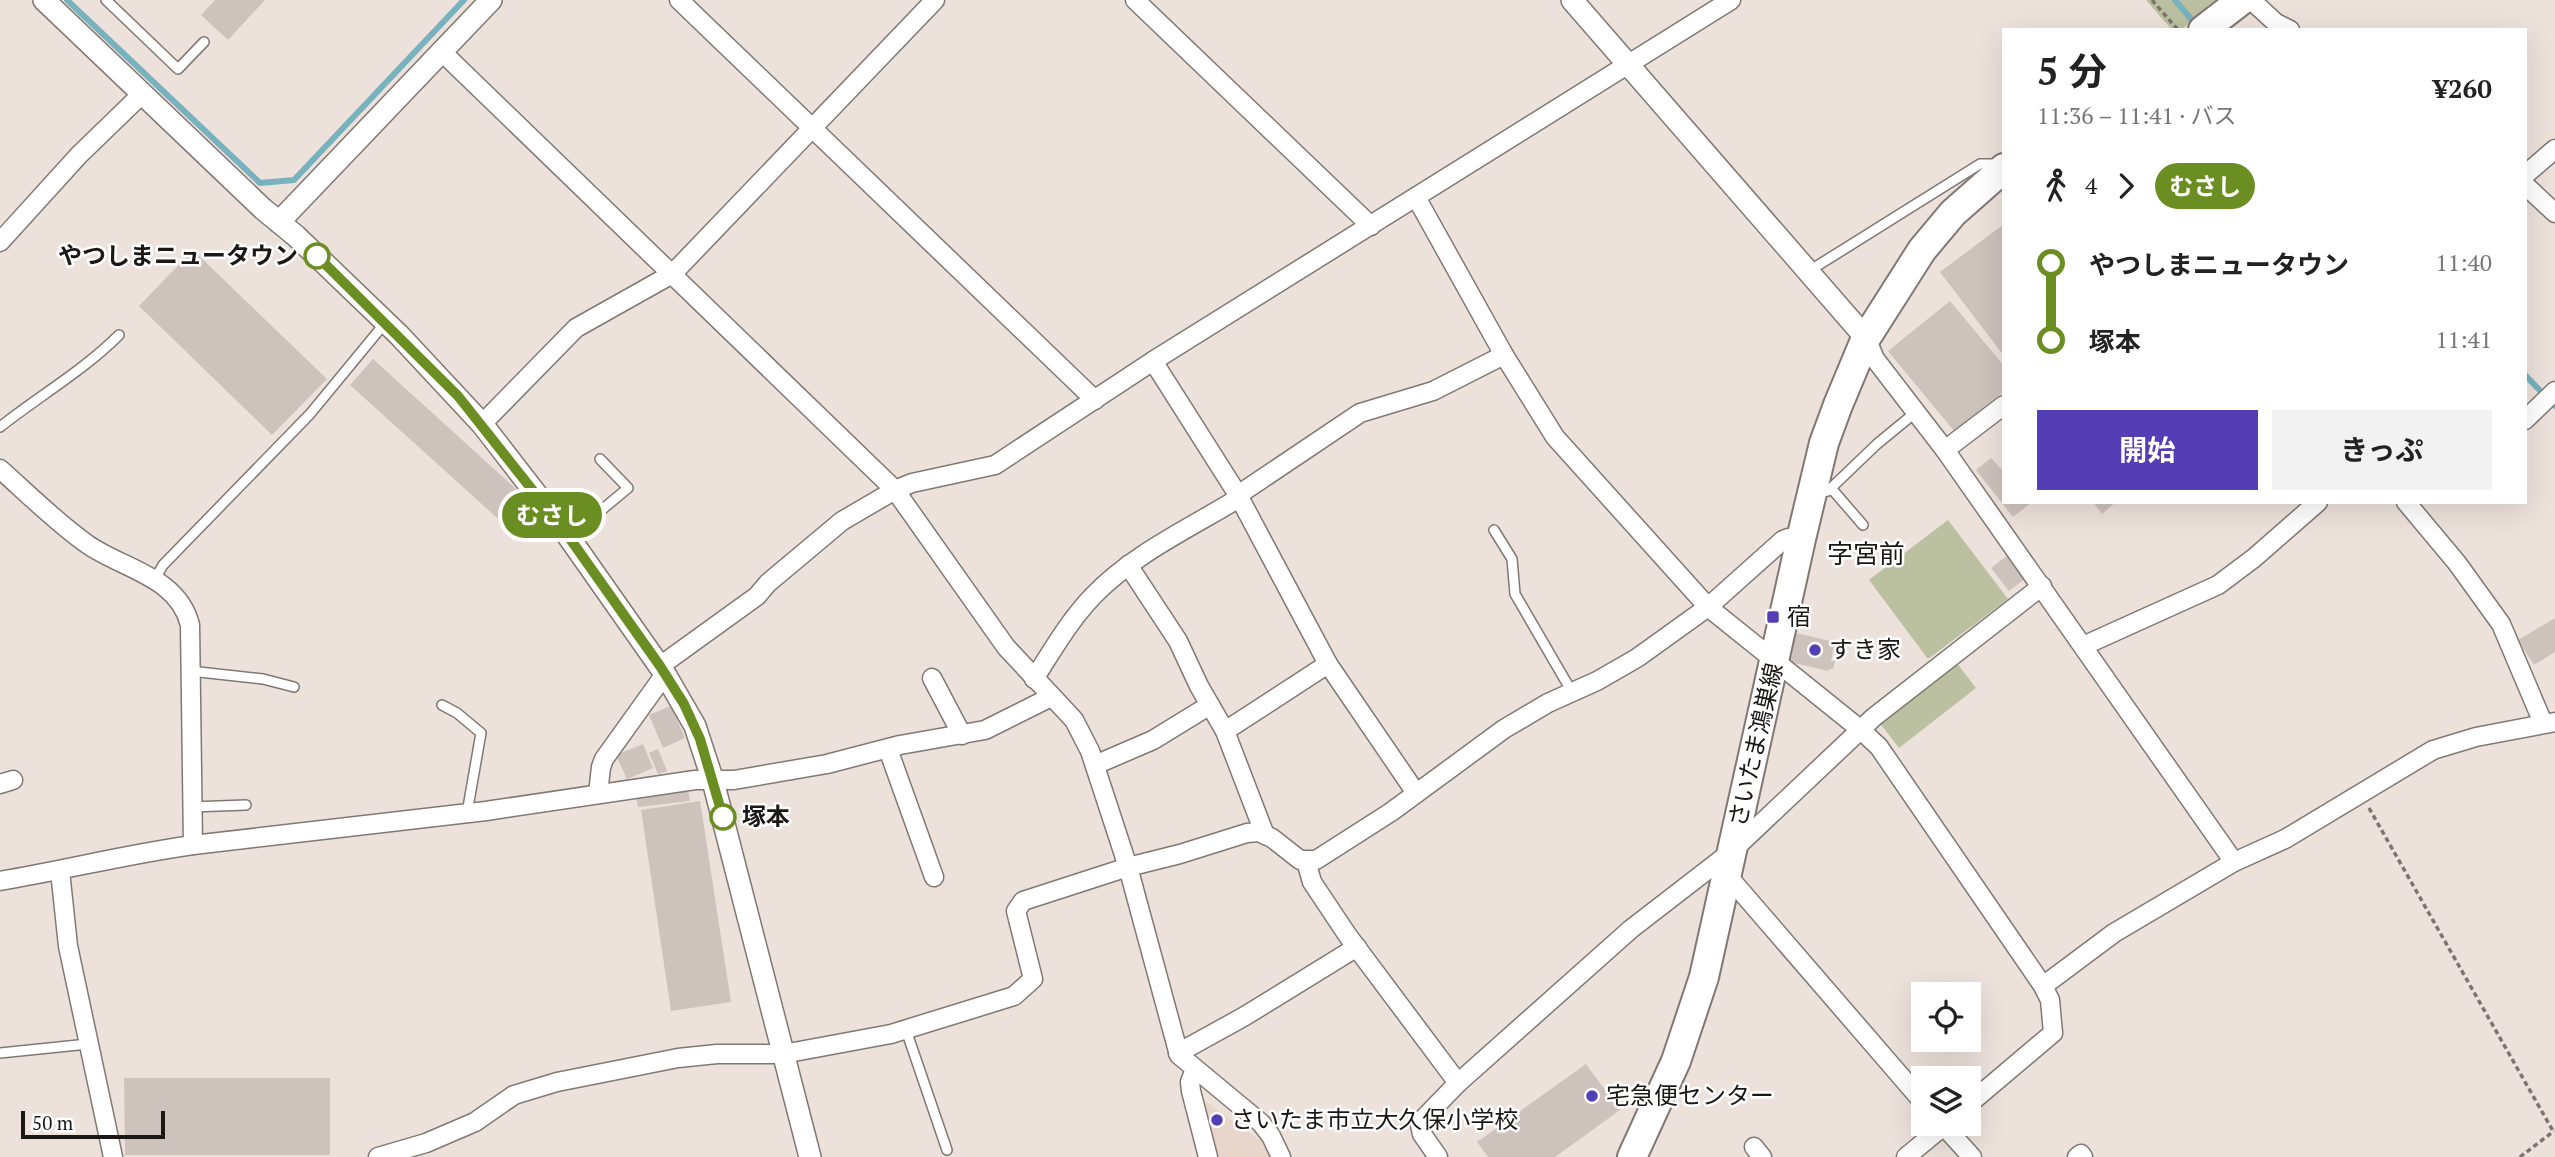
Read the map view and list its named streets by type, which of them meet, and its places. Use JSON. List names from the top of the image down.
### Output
{
  "streets": {
    "main road": ["さいたま鴻巣線"]
  },
  "districts": ["字宮前"],
  "places": {
    "other": [
      "やつしまニュータウン",
      "すき家",
      "塚本",
      "宅急便センター",
      "さいたま市立大久保小学校"
    ],
    "transit": ["宿"]
  },
  "lines": ["bus line むさし"],
  "scale_bar": "50 m",
  "page": {
    "on_map": "むさし",
    "heading": ["5 分", "11:36 – 11:41 · バス", "¥260"],
    "legs": ["4", "むさし"],
    "list": [
      {
        "name": "やつしまニュータウン",
        "value": "11:40"
      },
      {
        "name": "塚本",
        "value": "11:41"
      }
    ],
    "buttons": ["開始", "きっぷ"],
    "scale": "50 m"
  }
}
